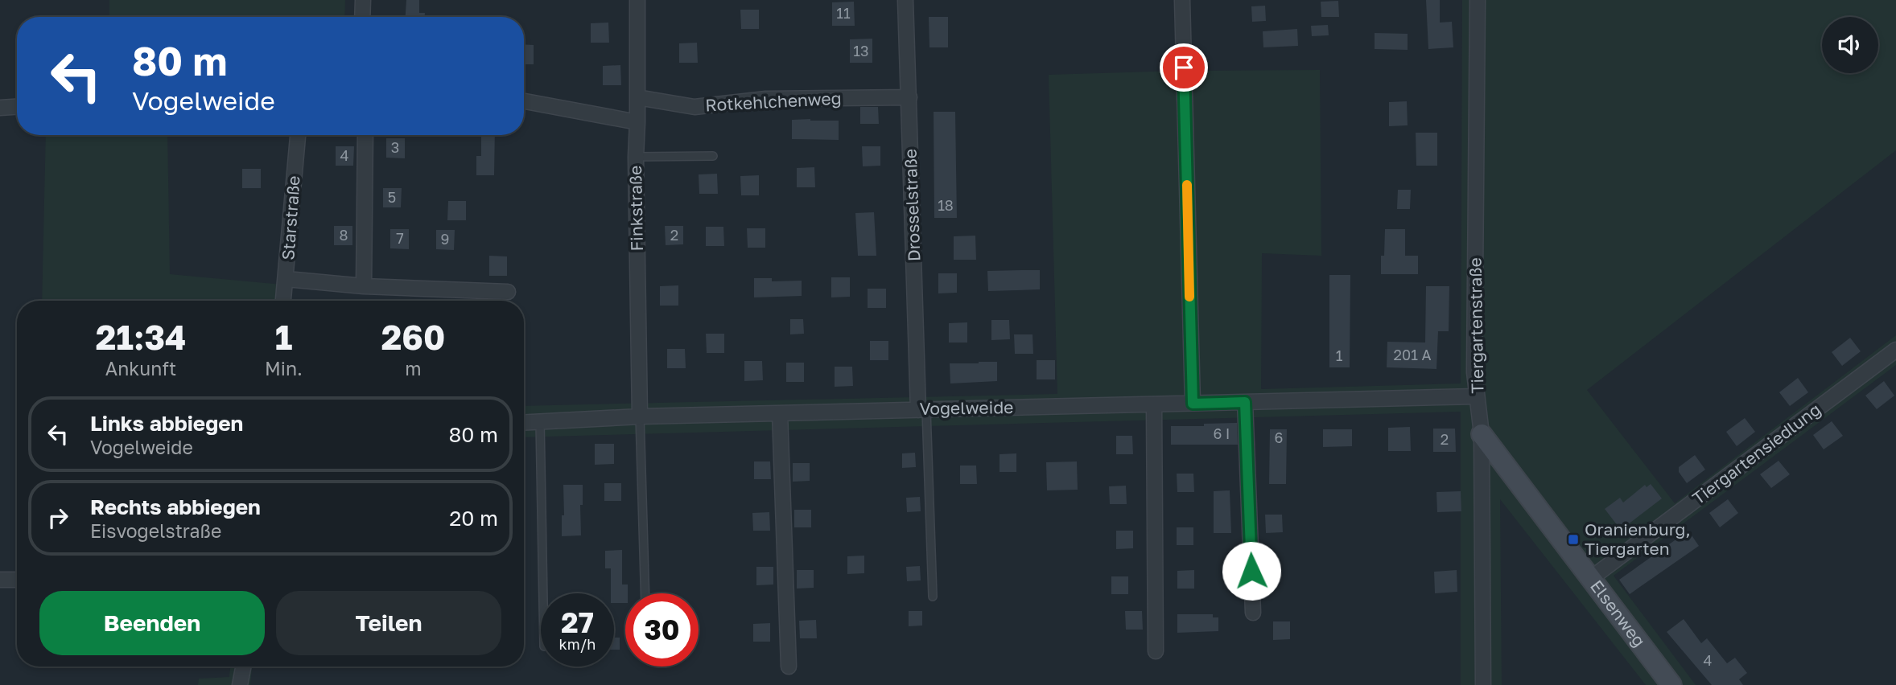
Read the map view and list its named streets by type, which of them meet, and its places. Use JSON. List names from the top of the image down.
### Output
{
  "streets": {
    "street": [
      "Rotkehlchenweg",
      "Drosselstraße",
      "Finkstraße",
      "Starstraße",
      "Tiergartenstraße",
      "Vogelweide",
      "Tiergartensiedlung",
      "Elsenweg"
    ]
  },
  "crossings": [
    ["Rotkehlchenweg", "Drosselstraße"],
    ["Rotkehlchenweg", "Finkstraße"],
    ["Drosselstraße", "Vogelweide"],
    ["Finkstraße", "Vogelweide"],
    ["Tiergartenstraße", "Vogelweide"],
    ["Tiergartenstraße", "Elsenweg"],
    ["Tiergartensiedlung", "Elsenweg"]
  ],
  "places": {
    "transit": ["Oranienburg, Tiergarten"]
  },
  "house_numbers": [
    "11",
    "13",
    "3",
    "4",
    "5",
    "18",
    "8",
    "2",
    "7",
    "9",
    "201 A",
    "1",
    "6 I",
    "6",
    "2",
    "4"
  ],
  "page": {
    "turn": ["80 m", "Vogelweide"],
    "eta": [
      "21:34",
      "Ankunft",
      "1",
      "Min.",
      "260",
      "m"
    ],
    "list": [
      {
        "name": "Links abbiegen",
        "note": "Vogelweide",
        "value": "80 m"
      },
      {
        "name": "Rechts abbiegen",
        "note": "Eisvogelstraße",
        "value": "20 m"
      }
    ],
    "buttons": ["Beenden", "Teilen"],
    "speed": "27 km/h",
    "limit": "30"
  }
}
